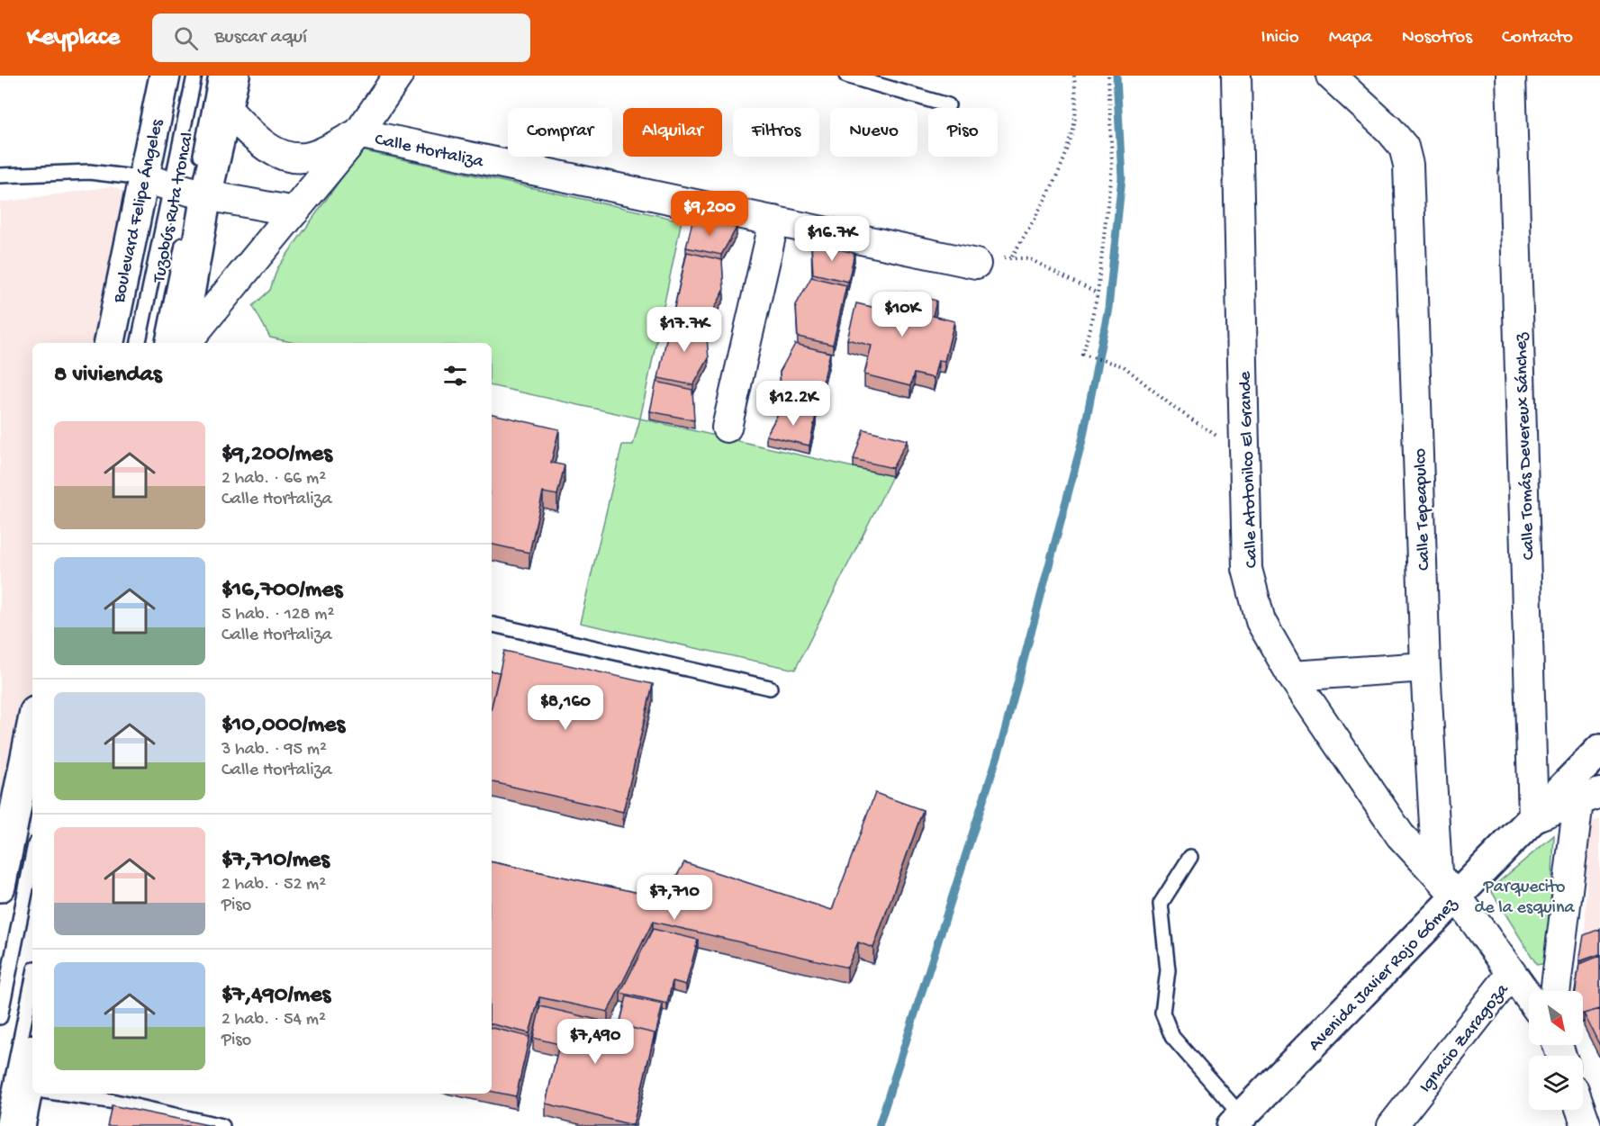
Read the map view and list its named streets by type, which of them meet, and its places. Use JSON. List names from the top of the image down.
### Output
{
  "streets": {
    "main road": ["Boulevard Felipe Ángeles", "Avenida Javier Rojo Gómez"],
    "street": [
      "Calle Hortaliza",
      "Calle Tomás Devereux Sánchez",
      "Calle Atotonilco El Grande",
      "Calle Tepeapulco",
      "Ignacio Zaragoza"
    ],
    "lane": ["Tuzobús Ruta troncal"]
  },
  "crossings": [
    ["Calle Tomás Devereux Sánchez", "Avenida Javier Rojo Gómez"],
    ["Calle Atotonilco El Grande", "Calle Tepeapulco"],
    ["Calle Atotonilco El Grande", "Avenida Javier Rojo Gómez"],
    ["Calle Atotonilco El Grande", "Ignacio Zaragoza"]
  ],
  "parks": ["Parquecito de la esquina"],
  "north": "bottom right",
  "page": {
    "header": "Keyplace",
    "search": "Buscar aquí",
    "nav": [
      "Inicio",
      "Mapa",
      "Nosotros",
      "Contacto"
    ],
    "chip": [
      "Comprar",
      "Alquilar",
      "Filtros",
      "Nuevo",
      "Piso"
    ],
    "price": [
      "$9,200",
      "$16.7K",
      "$10K",
      "$17.7K",
      "$12.2K",
      "$8,160",
      "$7,710",
      "$7,490"
    ],
    "heading": "8 viviendas",
    "list": [
      {
        "name": "$9,200/mes",
        "note": "2 hab. · 66 m² · Calle Hortaliza"
      },
      {
        "name": "$16,700/mes",
        "note": "5 hab. · 128 m² · Calle Hortaliza"
      },
      {
        "name": "$10,000/mes",
        "note": "3 hab. · 95 m² · Calle Hortaliza"
      },
      {
        "name": "$7,710/mes",
        "note": "2 hab. · 52 m² · Piso"
      },
      {
        "name": "$7,490/mes",
        "note": "2 hab. · 54 m² · Piso"
      }
    ]
  }
}
